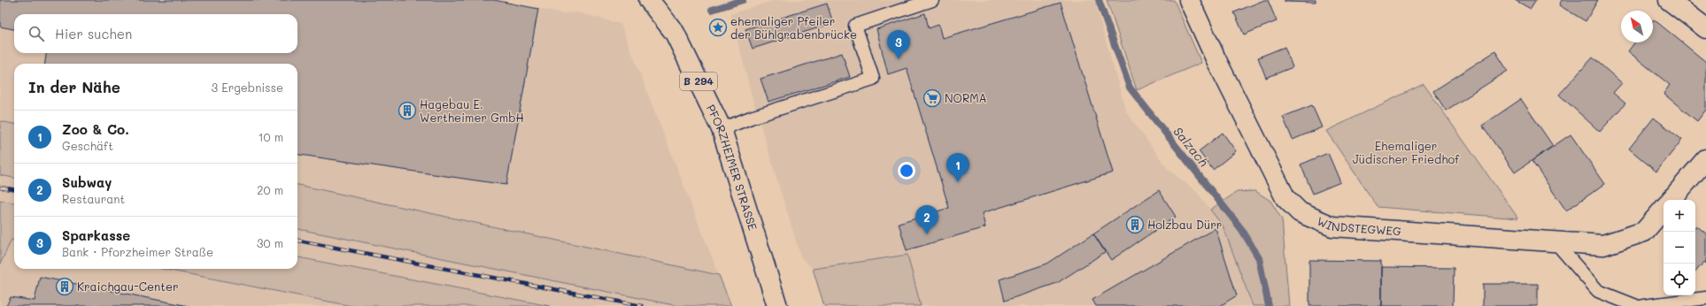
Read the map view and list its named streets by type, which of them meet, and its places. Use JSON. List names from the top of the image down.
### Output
{
  "streets": {
    "street": ["B 294", "PFORZHEIMER STRASSE", "WINDSTEGWEG"]
  },
  "water": ["Salzach"],
  "parks": ["Ehemaliger Jüdischer Friedhof"],
  "places": {
    "place": ["ehemaliger Pfeiler der Bühlgrabenbrücke"],
    "supermarket": ["NORMA"],
    "building": ["Hagebau E. Wertheimer GmbH", "Holzbau Dürr", "Kraichgau-Center"]
  },
  "north": "top left",
  "page": {
    "search": "Hier suchen",
    "pins": ["3", "1", "2"],
    "heading": ["In der Nähe", "3 Ergebnisse"],
    "list": [
      {
        "mark": "1",
        "name": "Zoo & Co.",
        "note": "Geschäft",
        "value": "10 m"
      },
      {
        "mark": "2",
        "name": "Subway",
        "note": "Restaurant",
        "value": "20 m"
      },
      {
        "mark": "3",
        "name": "Sparkasse",
        "note": "Bank · Pforzheimer Straße",
        "value": "30 m"
      }
    ],
    "map_buttons": ["+", "−"]
  }
}
